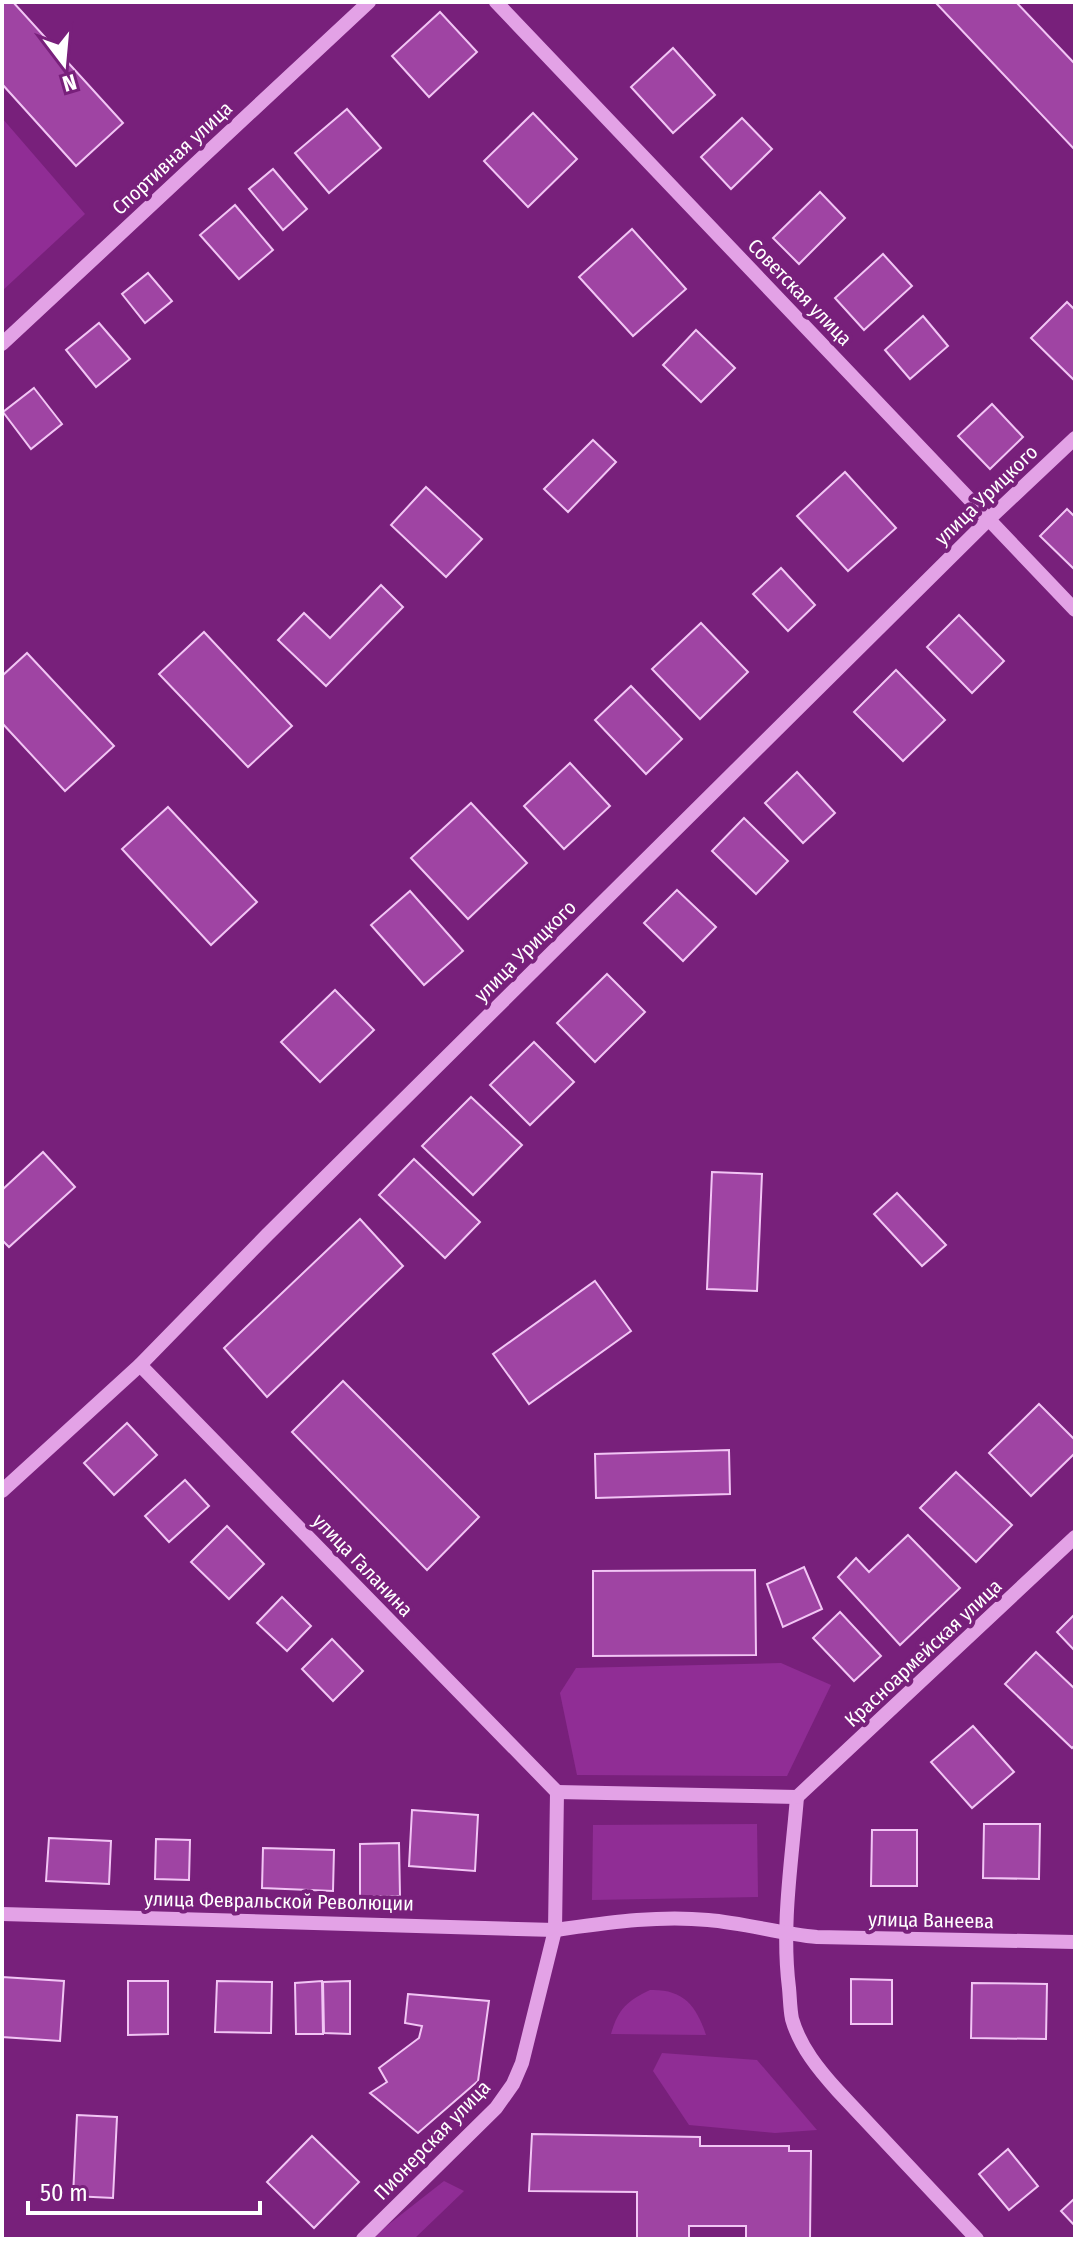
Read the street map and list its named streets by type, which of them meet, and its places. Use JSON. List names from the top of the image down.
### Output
{
  "streets": {
    "street": [
      "Спортивная улица",
      "Советская улица",
      "улица Урицкого",
      "улица Галанина",
      "Красноармейская улица",
      "улица Февральской Революции",
      "улица Ванеева",
      "Пионерская улица"
    ]
  },
  "crossings": [
    ["Советская улица", "улица Урицкого"],
    ["улица Урицкого", "улица Галанина"],
    ["улица Галанина", "Пионерская улица"],
    ["улица Февральской Революции", "улица Ванеева"],
    ["улица Февральской Революции", "Пионерская улица"]
  ],
  "scale_bar": "50 m",
  "north": "bottom"
}
